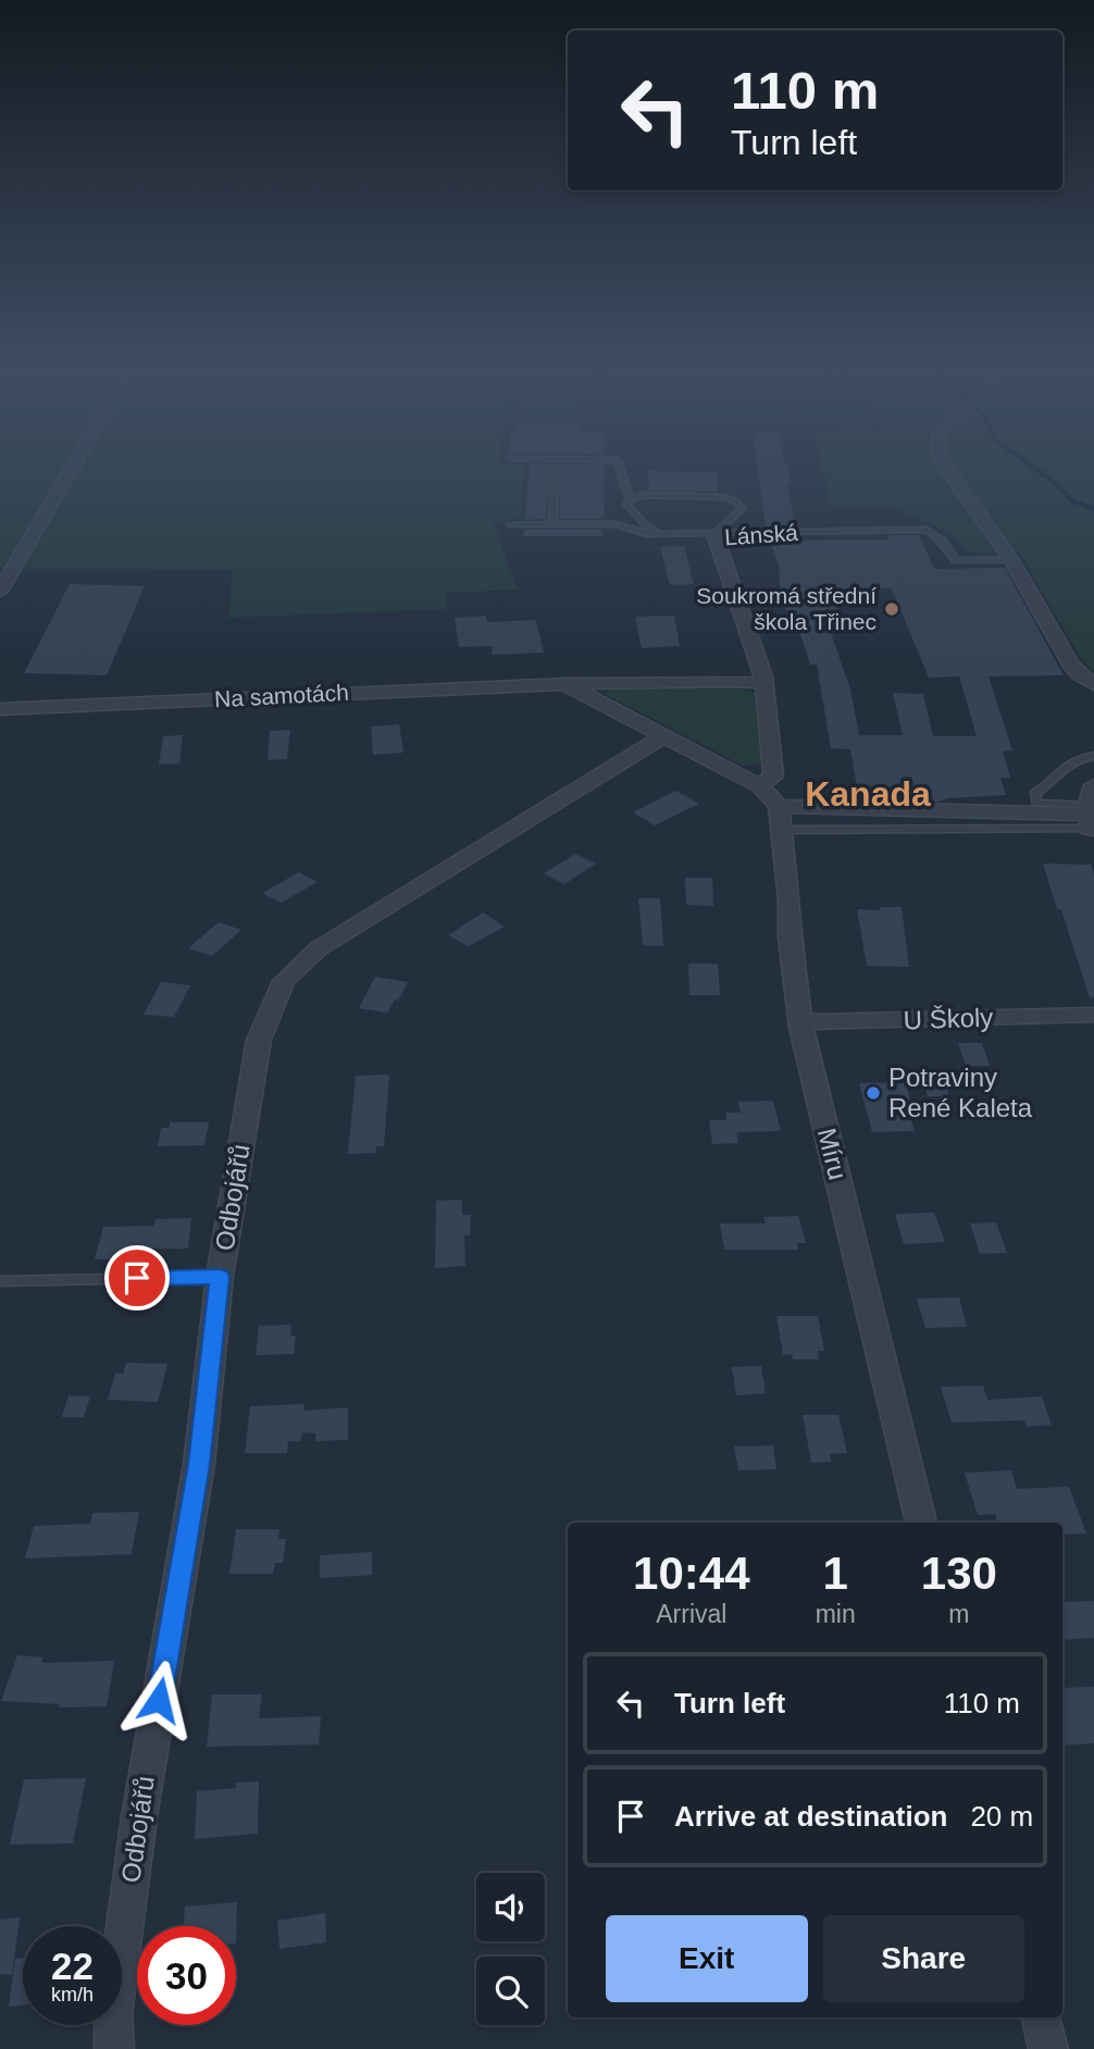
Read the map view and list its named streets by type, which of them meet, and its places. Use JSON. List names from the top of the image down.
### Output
{
  "streets": {
    "street": [
      "Lánská",
      "Na samotách",
      "U Školy",
      "Míru",
      "Odbojářů"
    ]
  },
  "crossings": [
    ["Lánská", "Na samotách"],
    ["Na samotách", "Odbojářů"],
    ["U Školy", "Míru"]
  ],
  "districts": ["Kanada"],
  "places": ["Soukromá střední škola Třinec", "Potraviny René Kaleta"],
  "page": {
    "turn": ["110 m", "Turn left"],
    "eta": [
      "10:44",
      "Arrival",
      "1",
      "min",
      "130",
      "m"
    ],
    "list": [
      {
        "name": "Turn left",
        "value": "110 m"
      },
      {
        "name": "Arrive at destination",
        "value": "20 m"
      }
    ],
    "buttons": ["Exit", "Share"],
    "speed": "22 km/h",
    "limit": "30"
  }
}
